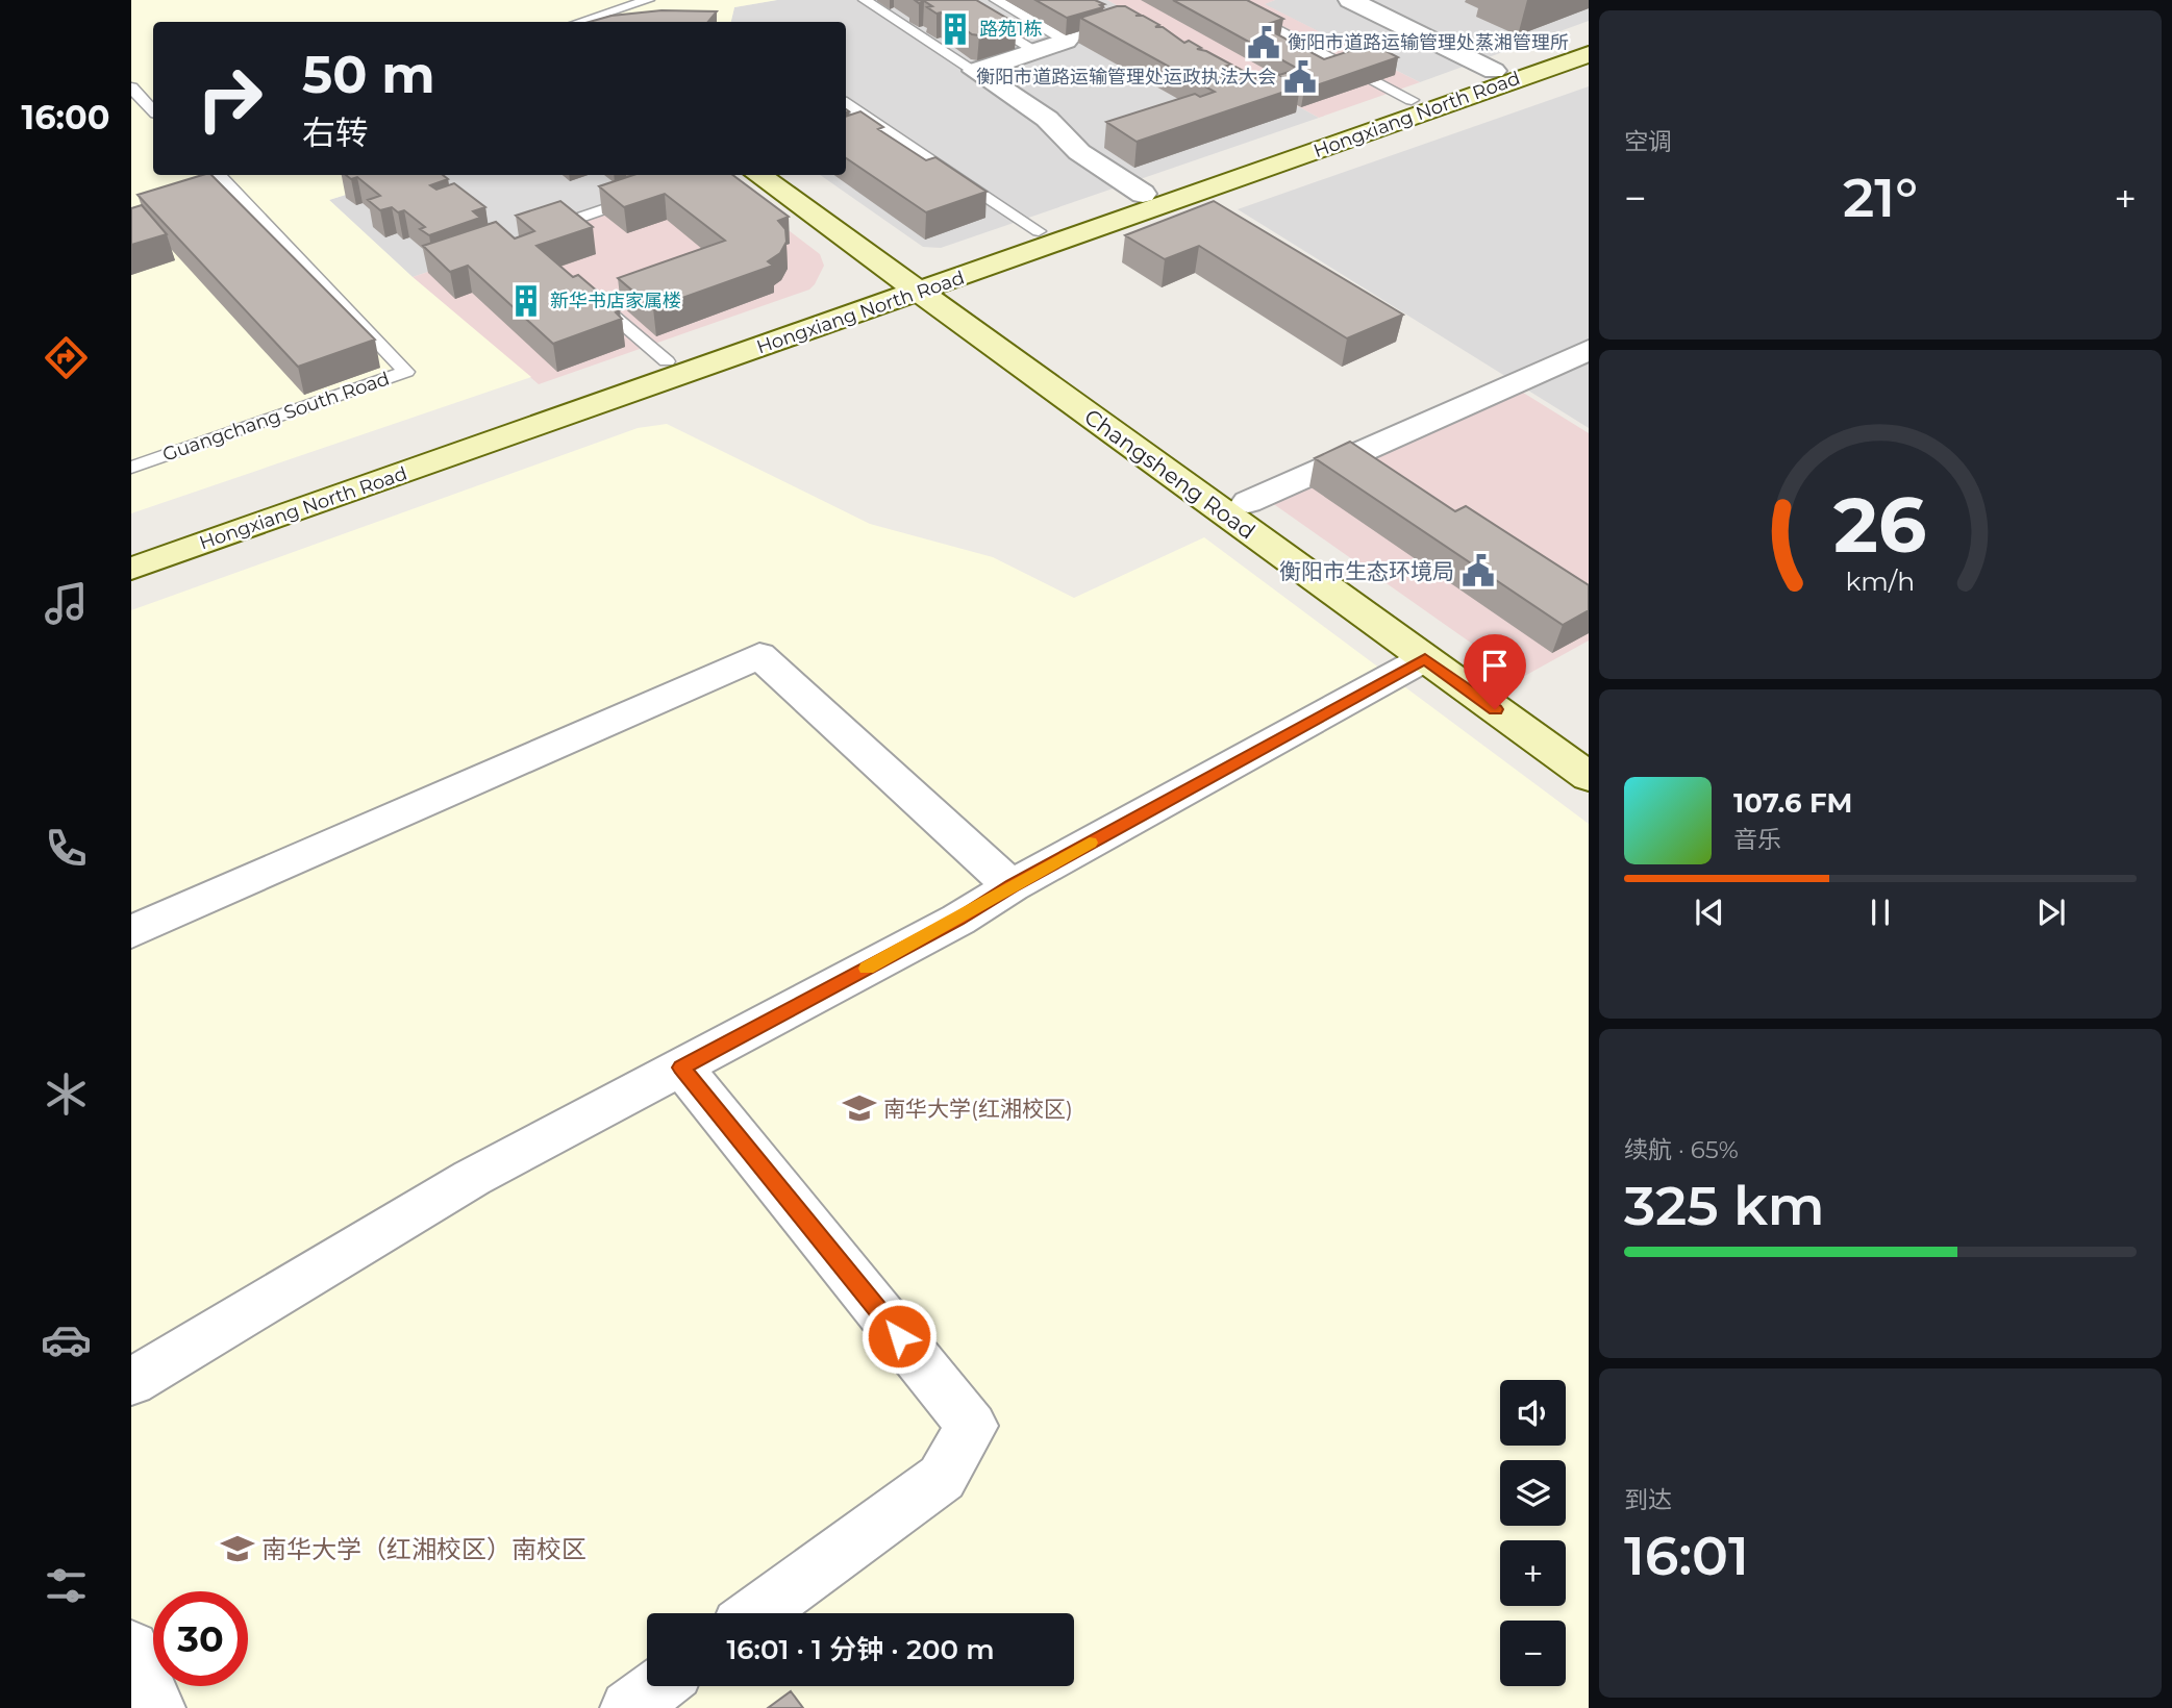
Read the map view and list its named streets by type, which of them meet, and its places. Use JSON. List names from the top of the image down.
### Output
{
  "streets": {
    "main road": ["Hongxiang North Road", "Changsheng Road"],
    "lane": ["Guangchang South Road"]
  },
  "crossings": [
    ["Hongxiang North Road", "Changsheng Road"]
  ],
  "places": {
    "building": ["路苑1栋", "新华书店家属楼"],
    "public building": ["衡阳市道路运输管理处蒸湘管理所", "衡阳市道路运输管理处运政执法大会", "衡阳市生态环境局"],
    "school or university": ["南华大学(红湘校区)", "南华大学（红湘校区）南校区"]
  },
  "page": {
    "tabs": "16:00",
    "tile": [
      "空调",
      ["续航 · 65%", "325 km"],
      ["到达", "16:01"]
    ],
    "turn": ["50 m", "右转"],
    "heat": ["−", "21°", "+"],
    "song": ["107.6 FM", "音乐"],
    "map_buttons": ["+", "−"],
    "limit": "30",
    "trip": "16:01 · 1 分钟 · 200 m",
    "gauge": ["26", "km/h"]
  }
}
